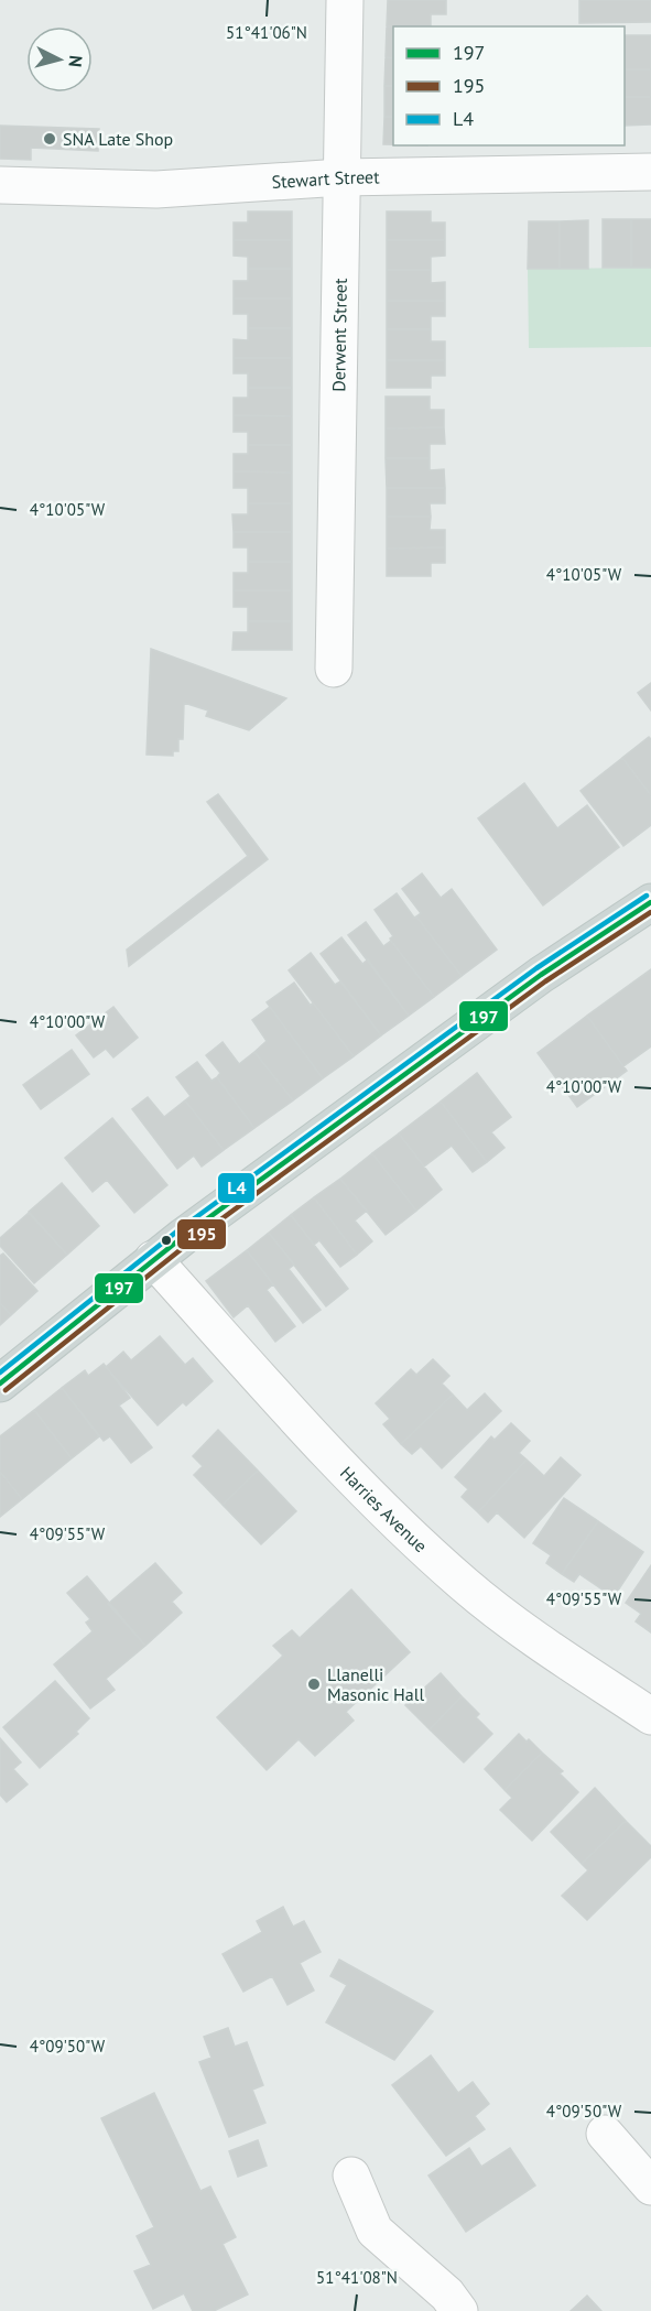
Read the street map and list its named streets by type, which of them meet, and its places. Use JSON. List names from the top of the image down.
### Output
{
  "streets": {
    "street": ["Stewart Street", "Derwent Street", "Harries Avenue"]
  },
  "crossings": [
    ["Stewart Street", "Derwent Street"]
  ],
  "places": ["SNA Late Shop", "Llanelli Masonic Hall"],
  "lines": ["transit line L4", "transit line 197", "transit line 195"],
  "legend": ["197", "195", "L4"],
  "north": "right",
  "coordinates": [
    "51°41'06\"N",
    "4°10'05\"W",
    "4°10'00\"W",
    "4°09'55\"W",
    "4°09'50\"W",
    "51°41'08\"N"
  ]
}
